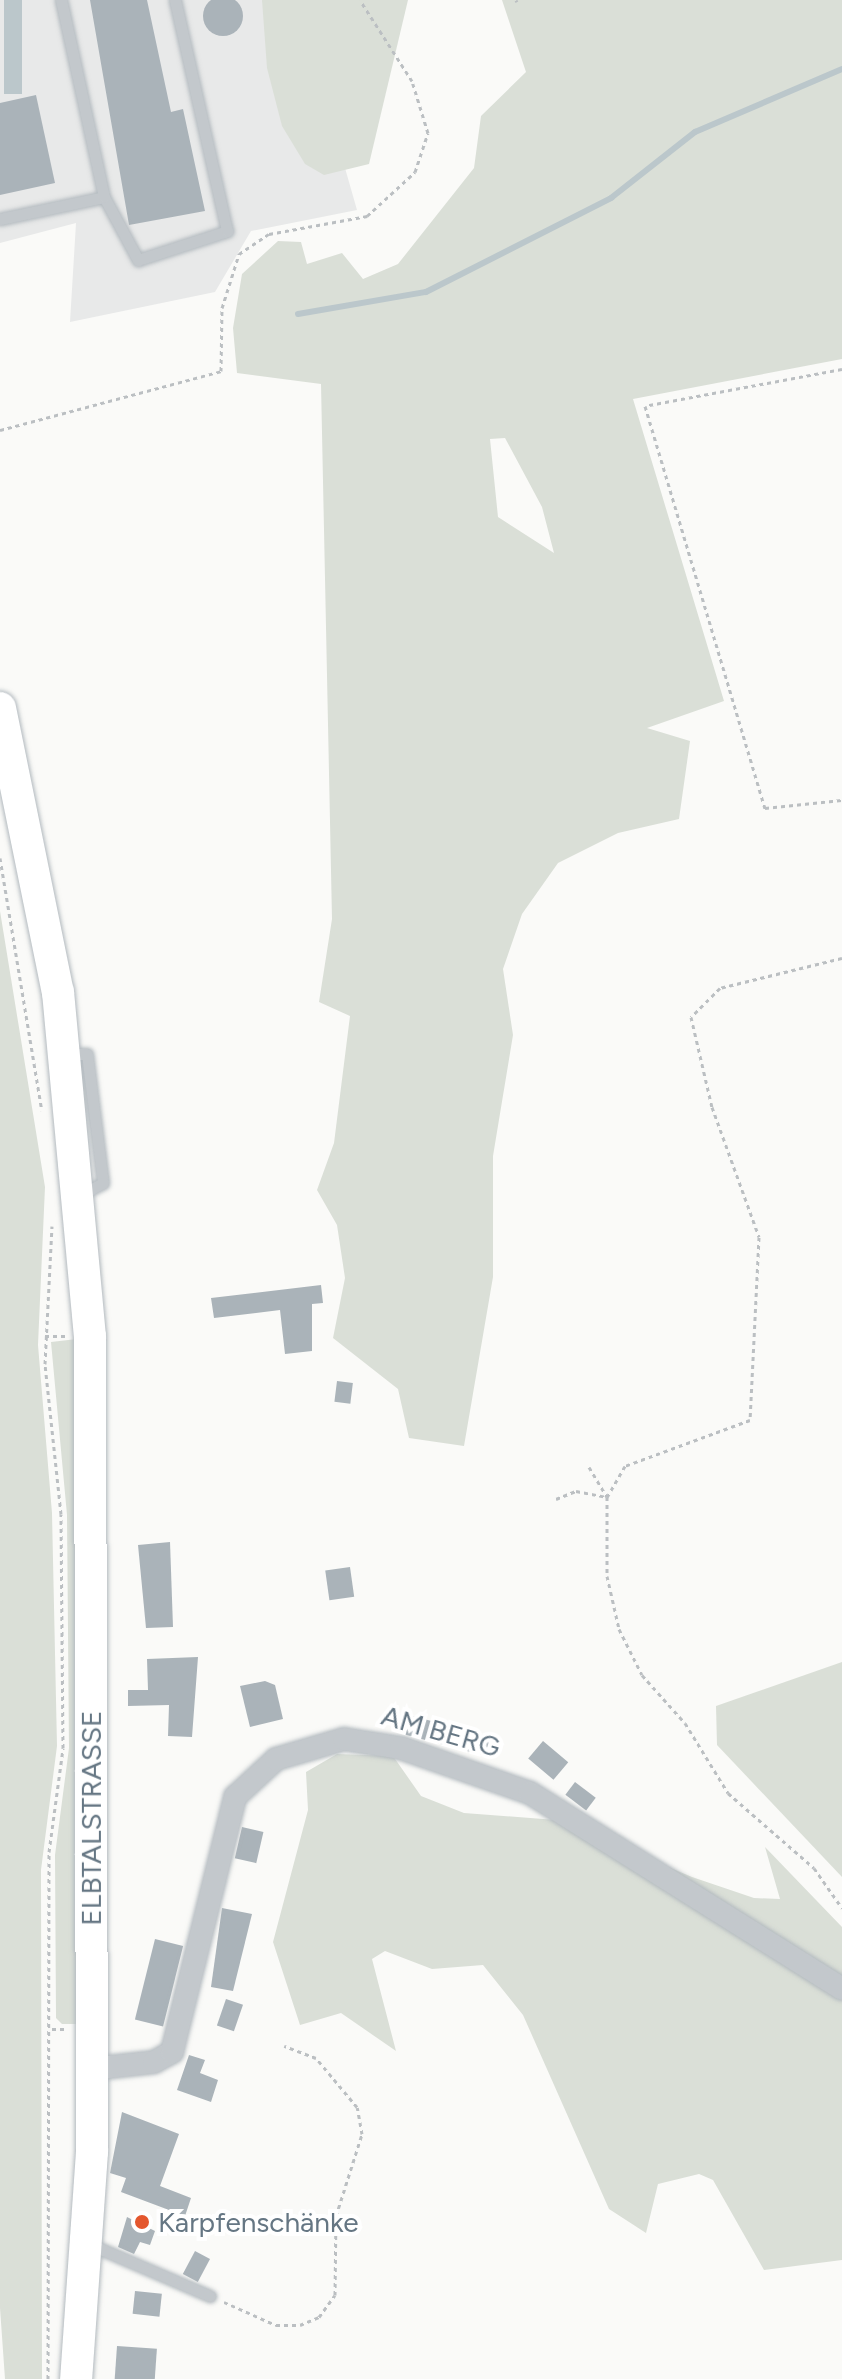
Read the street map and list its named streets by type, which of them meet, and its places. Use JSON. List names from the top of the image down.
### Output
{
  "streets": {
    "street": ["AM BERG", "ELBTALSTRASSE"]
  },
  "crossings": [
    ["AM BERG", "ELBTALSTRASSE"]
  ],
  "places": ["Karpfenschänke"]
}
